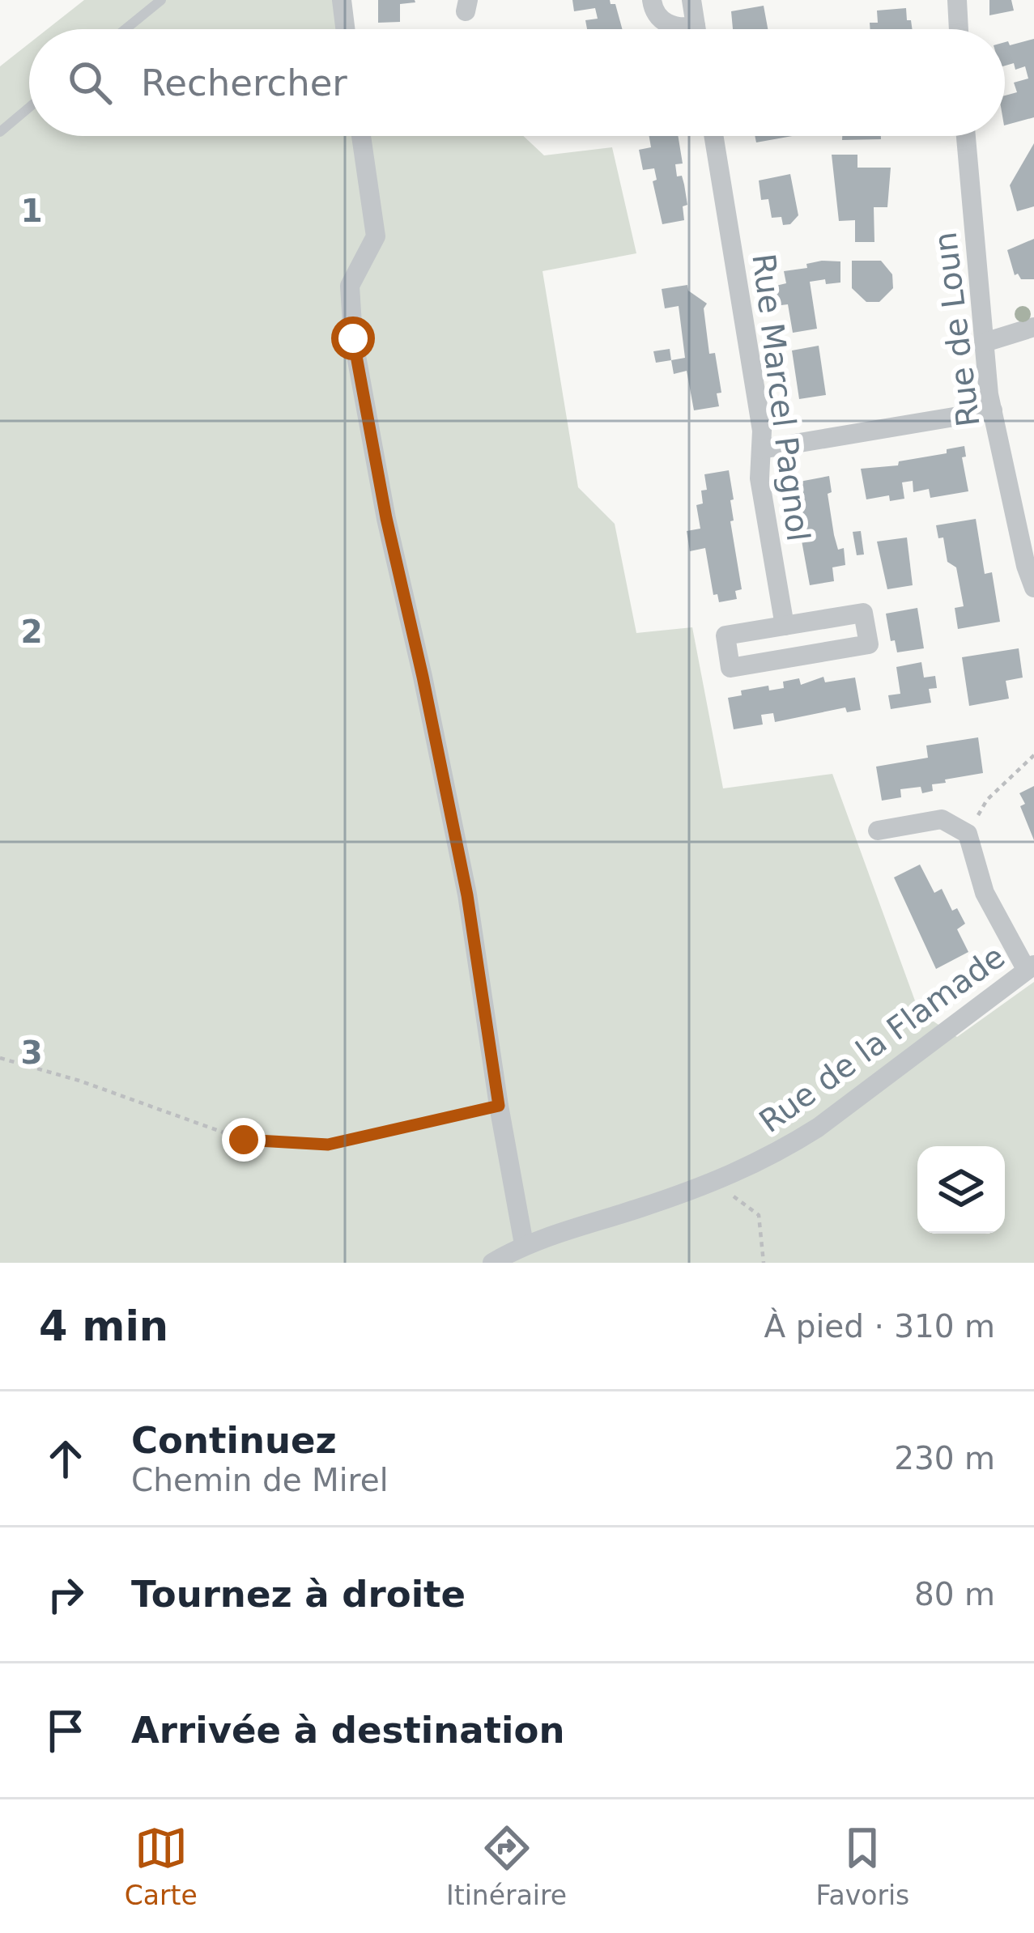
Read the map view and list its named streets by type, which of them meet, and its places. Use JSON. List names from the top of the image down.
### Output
{
  "streets": {
    "street": ["Rue de Loun", "Rue Marcel Pagnol", "Rue de la Flamade"]
  },
  "page": {
    "search": "Rechercher",
    "heading": ["4 min", "À pied · 310 m"],
    "list": [
      ["Continuez", "Chemin de Mirel", "230 m"],
      ["Tournez à droite", "80 m"],
      "Arrivée à destination"
    ],
    "nav": ["Carte", "Itinéraire", "Favoris"]
  },
  "grid": {
    "rows": ["1", "2", "3"]
  }
}
